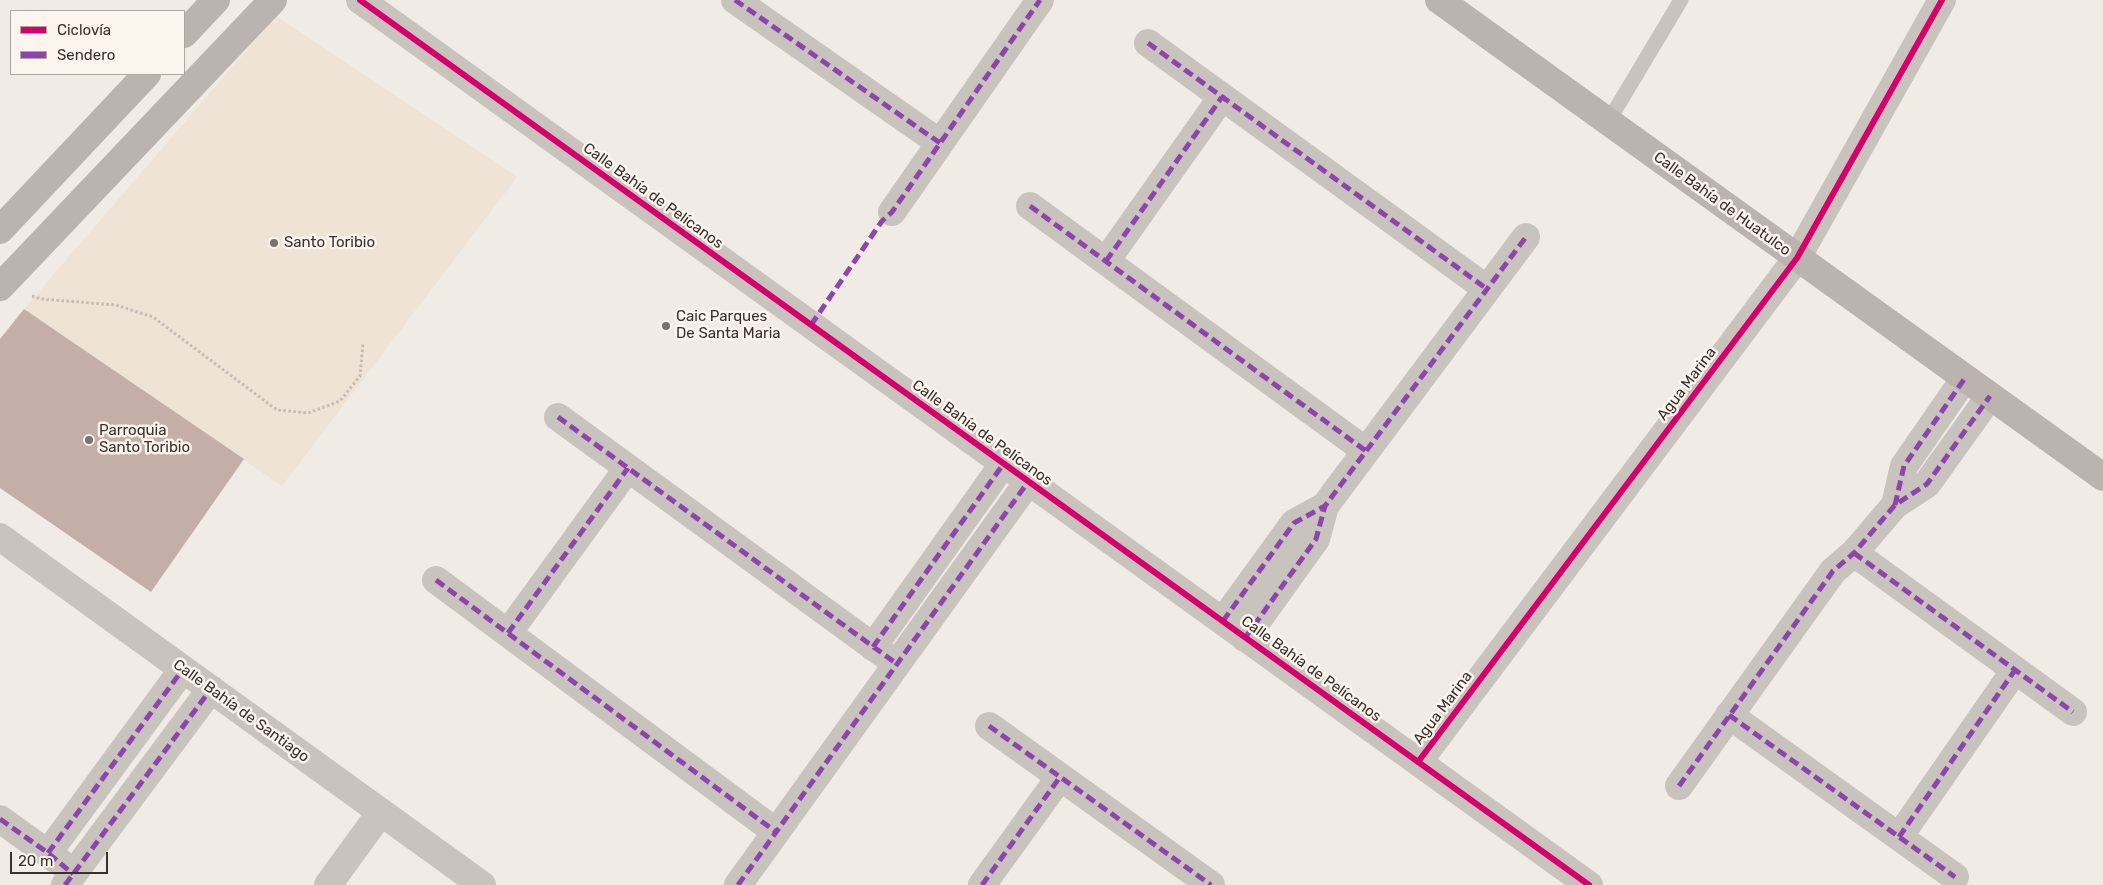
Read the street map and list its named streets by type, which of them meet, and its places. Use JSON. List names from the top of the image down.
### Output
{
  "streets": {
    "street": [
      "Calle Bahía de Pelícanos",
      "Calle Bahía de Huatulco",
      "Agua Marina",
      "Calle Bahía de Santiago"
    ]
  },
  "crossings": [
    ["Calle Bahía de Pelícanos", "Agua Marina"],
    ["Calle Bahía de Huatulco", "Agua Marina"]
  ],
  "places": ["Santo Toribio", "Caic Parques De Santa Maria", "Parroquia Santo Toribio"],
  "legend": ["Ciclovía", "Sendero"],
  "scale_bar": "20 m"
}
